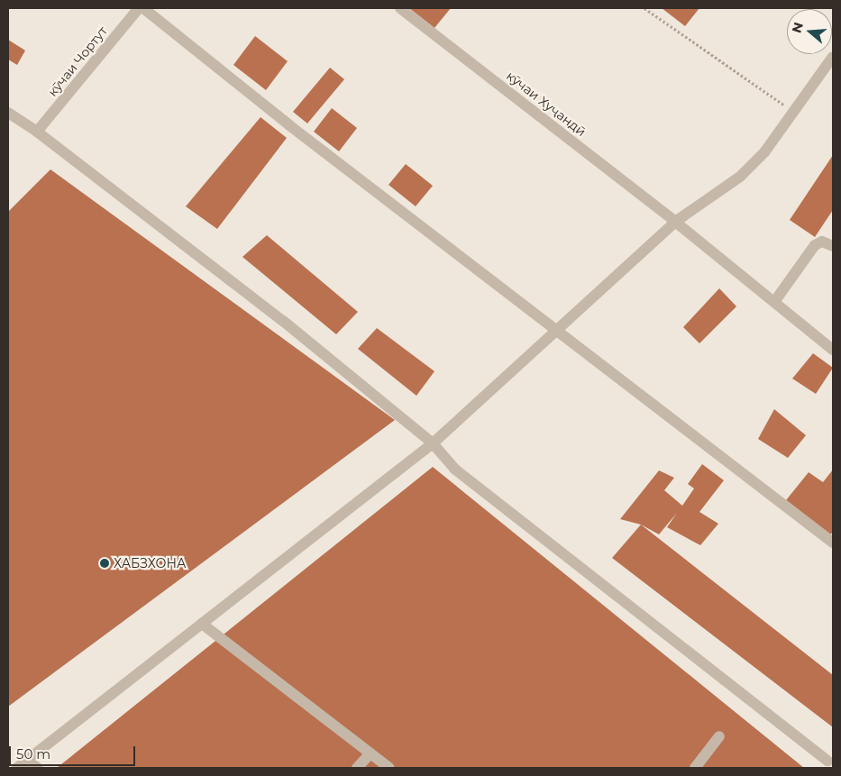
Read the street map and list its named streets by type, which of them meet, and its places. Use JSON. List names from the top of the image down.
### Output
{
  "streets": {
    "street": ["кӯчаи Чортут", "кӯчаи Хуҷандӣ"]
  },
  "places": ["ХАБЗХОНА"],
  "scale_bar": "50 m",
  "north": "left"
}
